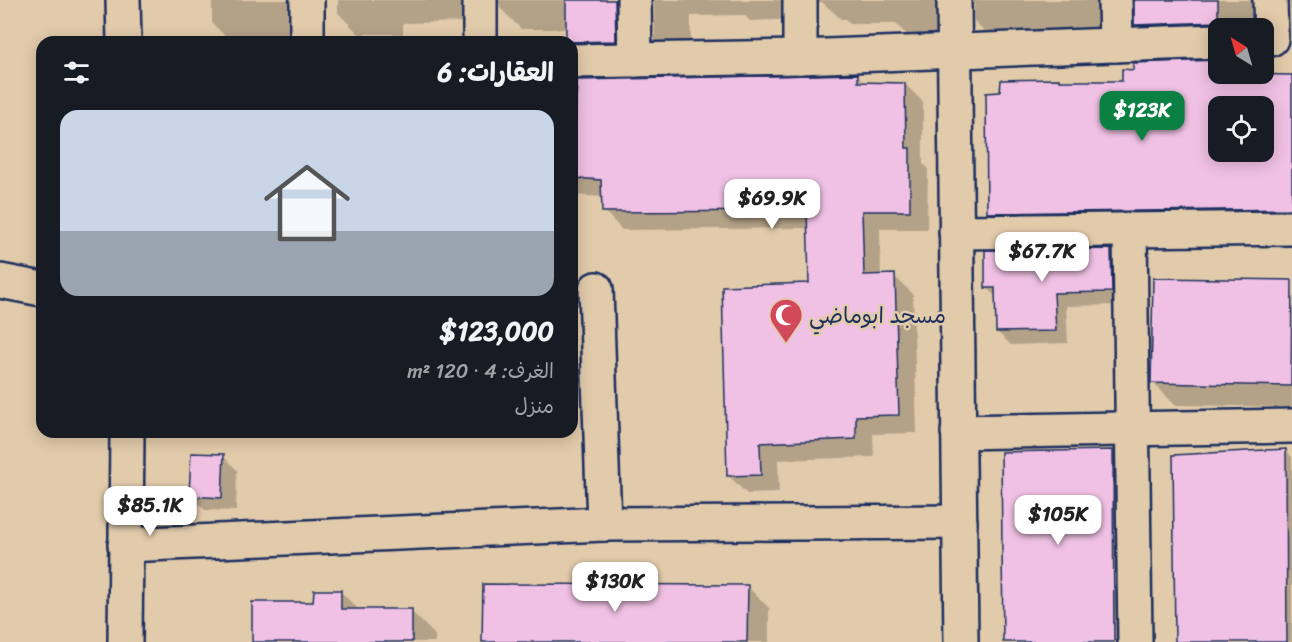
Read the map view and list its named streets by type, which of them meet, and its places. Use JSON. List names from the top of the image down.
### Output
{
  "places": {
    "mosque": ["مسجد ابوماضي"]
  },
  "north": "top left",
  "page": {
    "heading": "العقارات: 6",
    "price": [
      "$123K",
      "$69.9K",
      "$67.7K",
      "$85.1K",
      "$105K",
      "$130K"
    ],
    "list": [
      {
        "name": "$123,000",
        "note": "الغرف: 4 · 120 m² · منزل"
      }
    ]
  }
}
